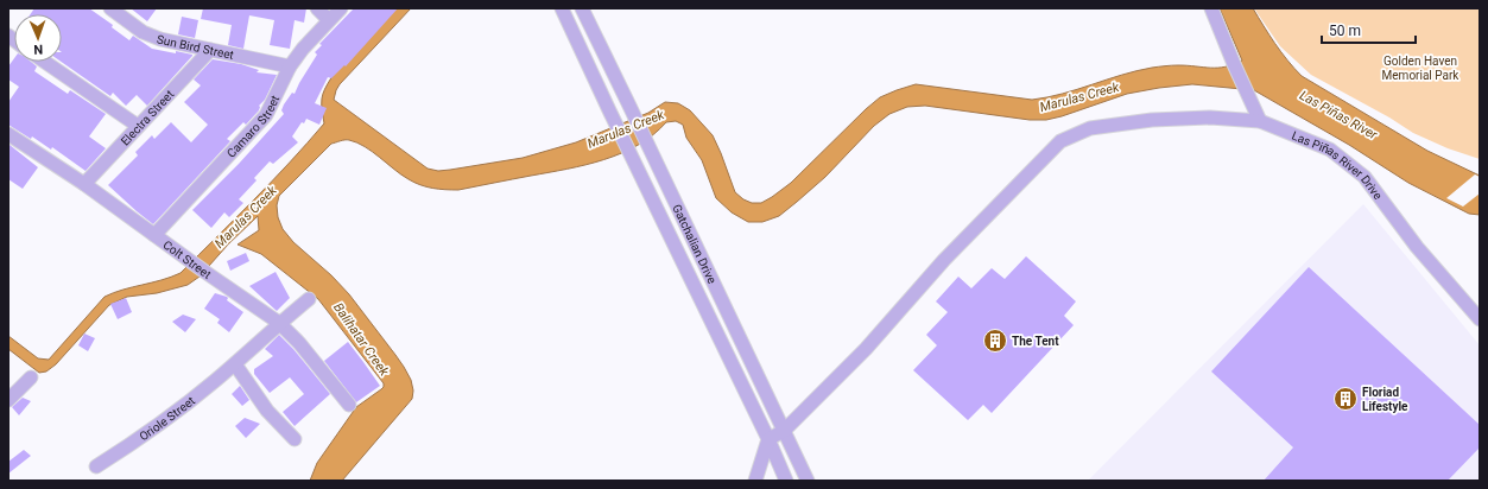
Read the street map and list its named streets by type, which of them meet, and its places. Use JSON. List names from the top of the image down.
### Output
{
  "streets": {
    "street": [
      "Sun Bird Street",
      "Electra Street",
      "Camaro Street",
      "Las Piñas River Drive",
      "Gatchalian Drive",
      "Colt Street",
      "Oriole Street"
    ]
  },
  "crossings": [
    ["Sun Bird Street", "Electra Street"],
    ["Sun Bird Street", "Camaro Street"],
    ["Electra Street", "Colt Street"],
    ["Camaro Street", "Colt Street"],
    ["Las Piñas River Drive", "Gatchalian Drive"],
    ["Colt Street", "Oriole Street"]
  ],
  "water": ["Marulas Creek", "Las Piñas River", "Balihatar Creek"],
  "parks": ["Golden Haven Memorial Park"],
  "places": {
    "building": ["The Tent", "Floriad Lifestyle"]
  },
  "scale_bar": "50 m",
  "north": "bottom"
}
